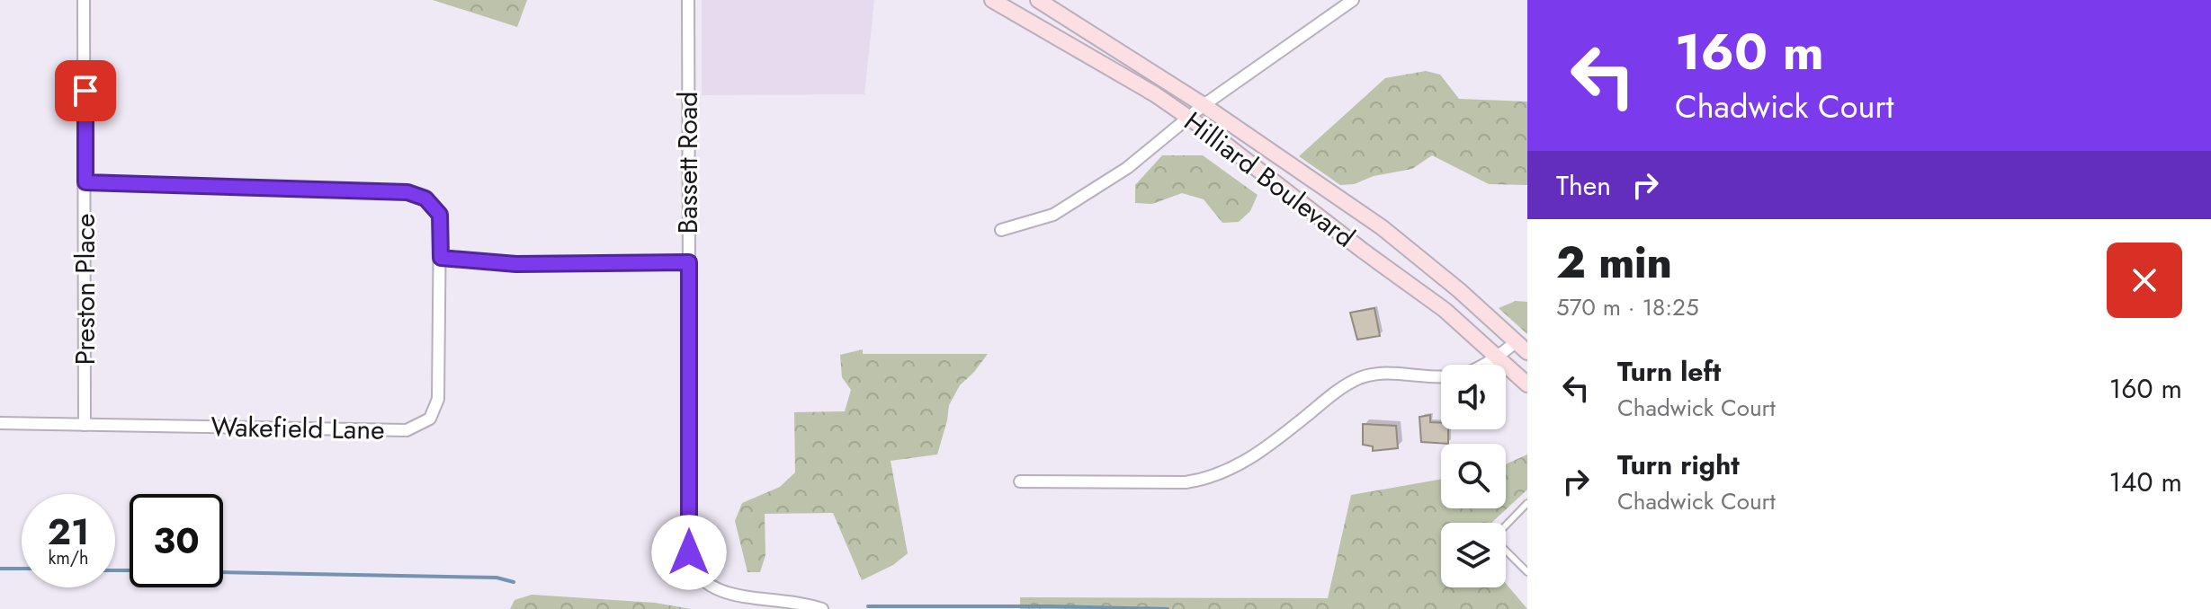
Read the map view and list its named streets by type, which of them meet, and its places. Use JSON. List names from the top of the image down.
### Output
{
  "streets": {
    "main road": ["Hilliard Boulevard"],
    "street": ["Bassett Road", "Preston Place", "Wakefield Lane"]
  },
  "crossings": [
    ["Preston Place", "Wakefield Lane"]
  ],
  "page": {
    "turn": ["160 m", "Chadwick Court"],
    "then": "Then",
    "heading": ["2 min", "570 m · 18:25"],
    "list": [
      {
        "name": "Turn left",
        "note": "Chadwick Court",
        "value": "160 m"
      },
      {
        "name": "Turn right",
        "note": "Chadwick Court",
        "value": "140 m"
      }
    ],
    "speed": "21 km/h",
    "limit": "30"
  }
}
